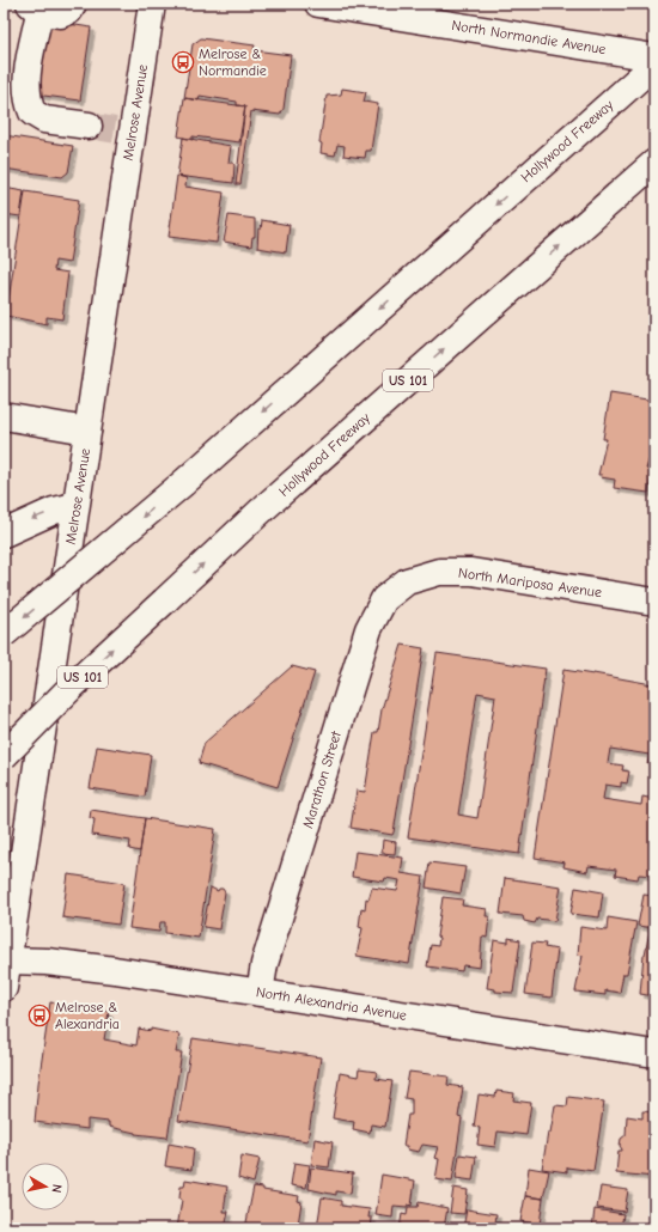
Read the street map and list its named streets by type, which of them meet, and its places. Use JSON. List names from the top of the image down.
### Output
{
  "streets": {
    "main road": [
      "North Normandie Avenue",
      "Melrose Avenue",
      "Hollywood Freeway",
      "US 101",
      "North Mariposa Avenue",
      "Marathon Street",
      "North Alexandria Avenue"
    ]
  },
  "crossings": [
    ["Melrose Avenue", "North Alexandria Avenue"],
    ["North Mariposa Avenue", "Marathon Street"],
    ["Marathon Street", "North Alexandria Avenue"]
  ],
  "places": {
    "bus stop": ["Melrose & Normandie", "Melrose & Alexandria"]
  },
  "north": "right"
}
